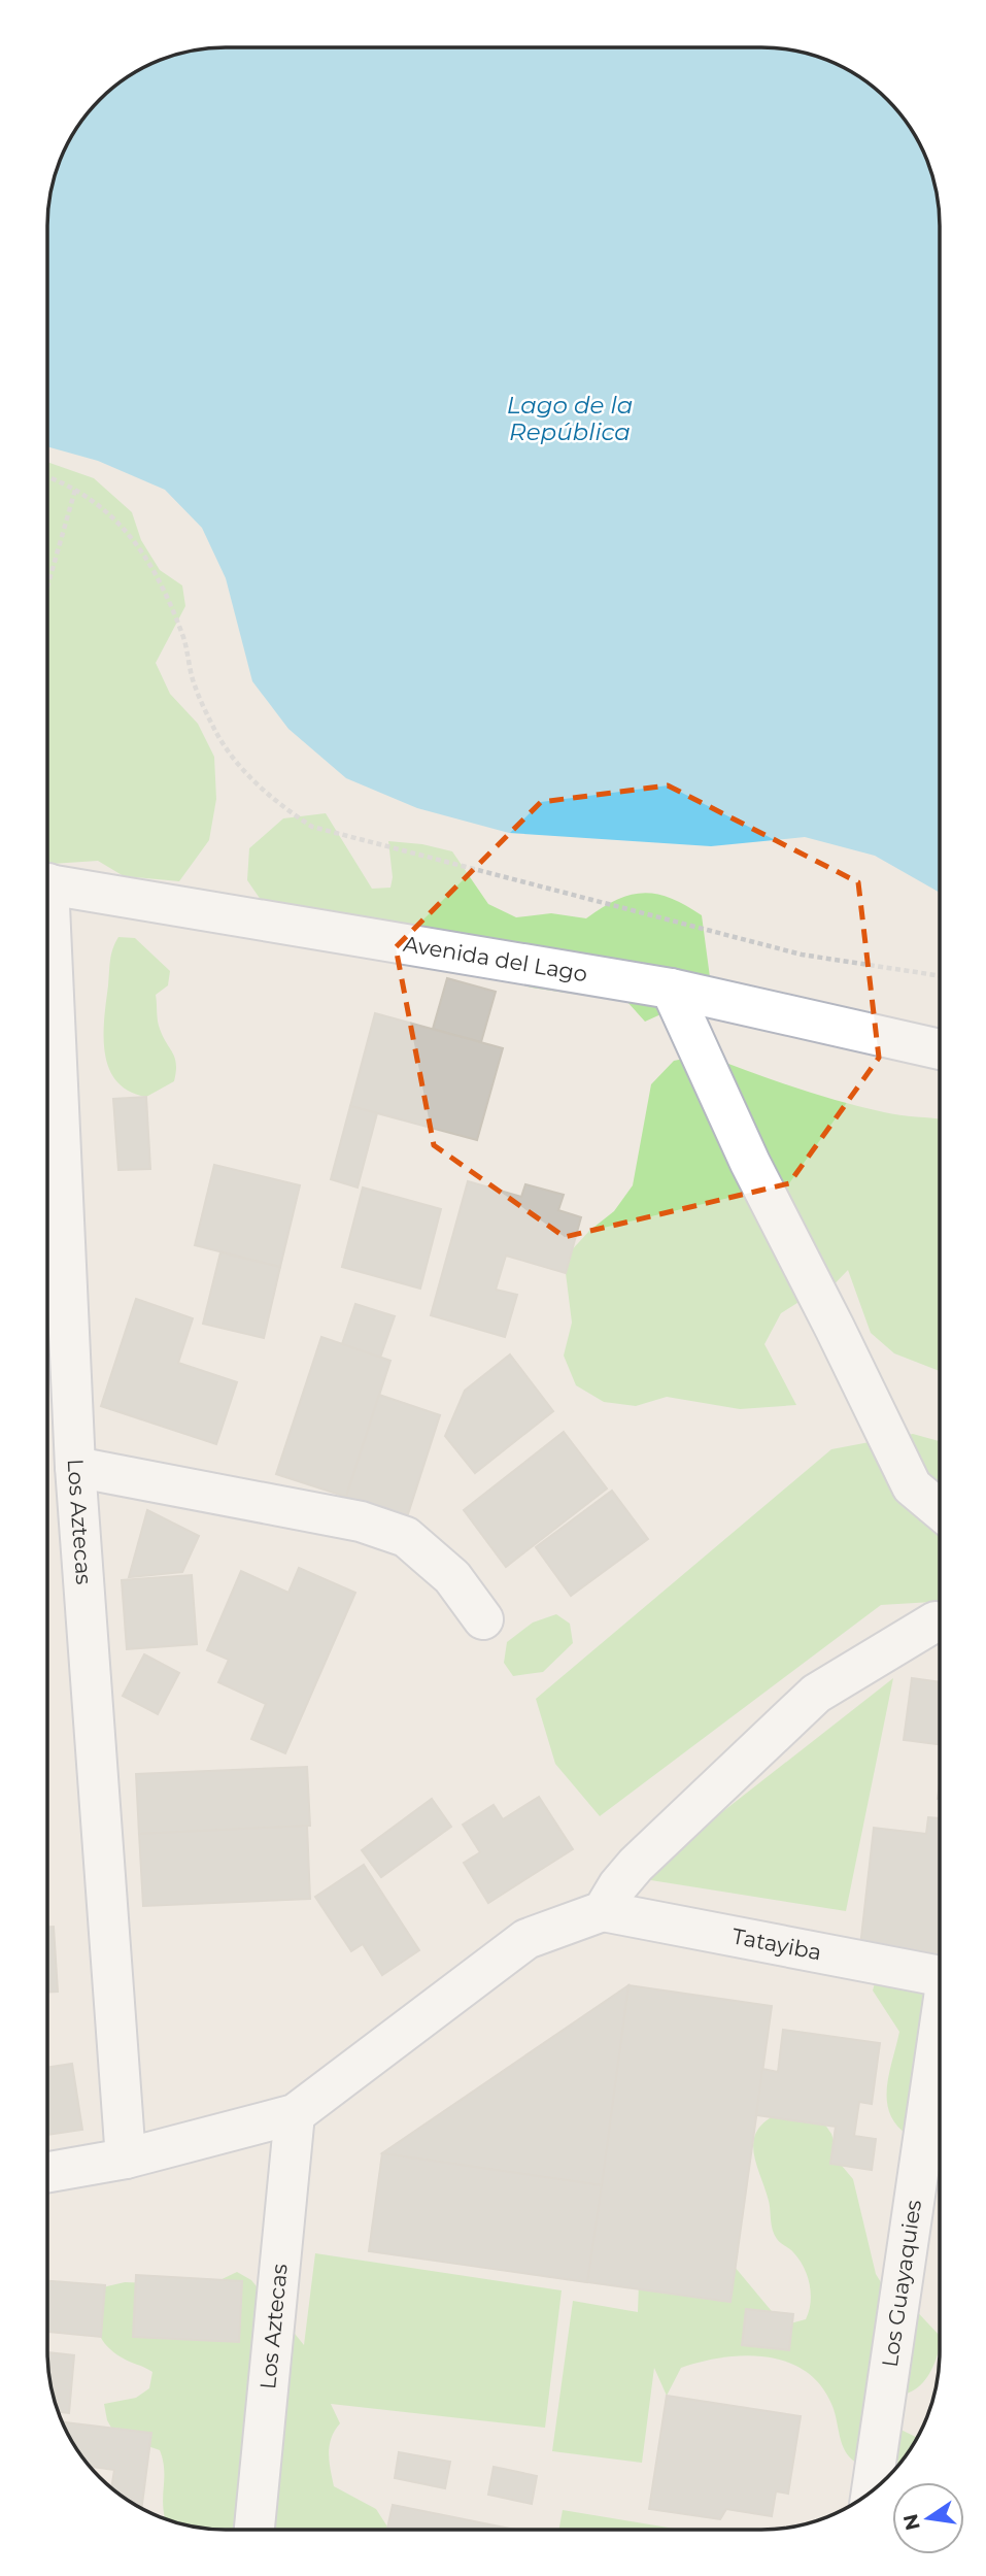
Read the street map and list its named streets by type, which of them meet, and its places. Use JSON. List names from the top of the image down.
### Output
{
  "streets": {
    "street": [
      "Avenida del Lago",
      "Los Aztecas",
      "Tatayiba",
      "Los Guayaquies"
    ]
  },
  "water": ["Lago de la República"],
  "north": "left"
}
